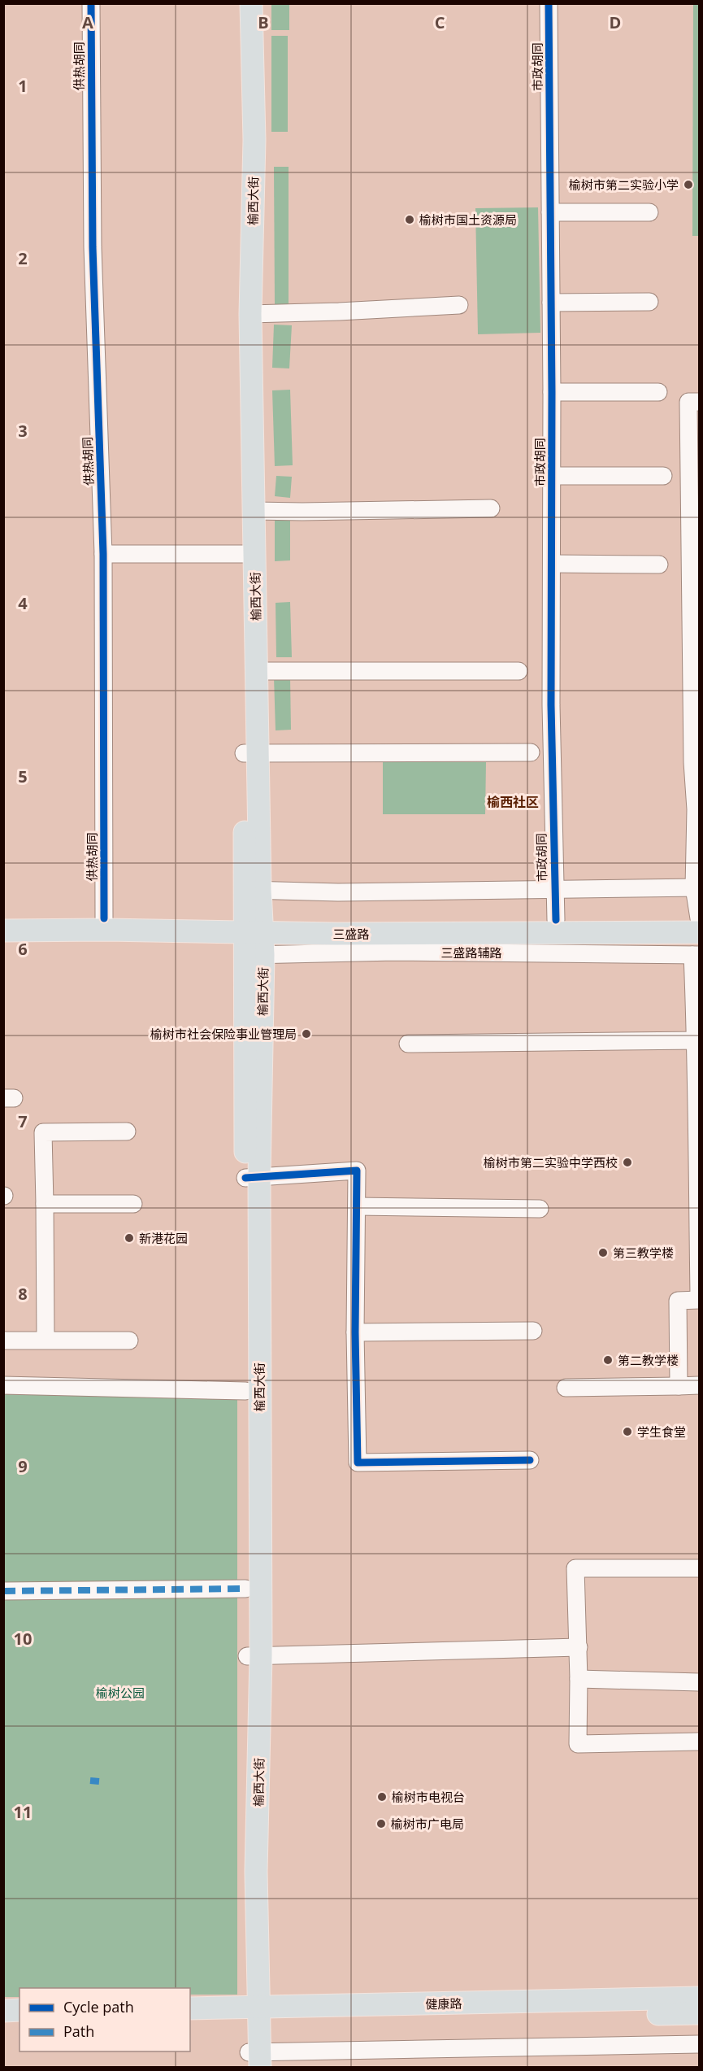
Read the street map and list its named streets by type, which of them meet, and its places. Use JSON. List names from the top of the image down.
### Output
{
  "streets": {
    "main road": ["榆西大街", "三盛路", "健康路"],
    "street": ["供热胡同", "市政胡同", "三盛路辅路"]
  },
  "crossings": [
    ["供热胡同", "三盛路"],
    ["市政胡同", "三盛路"],
    ["榆西大街", "三盛路"],
    ["榆西大街", "三盛路辅路"],
    ["榆西大街", "健康路"]
  ],
  "districts": ["榆西社区"],
  "parks": ["榆树公园"],
  "places": [
    "榆树市第二实验小学",
    "榆树市国土资源局",
    "榆树市社会保险事业管理局",
    "榆树市第二实验中学西校",
    "新港花园",
    "第三教学楼",
    "第二教学楼",
    "学生食堂",
    "榆树市电视台",
    "榆树市广电局"
  ],
  "legend": ["Cycle path", "Path"],
  "grid": {
    "columns": [
      "A",
      "B",
      "C",
      "D"
    ],
    "rows": [
      "1",
      "2",
      "3",
      "4",
      "5",
      "6",
      "7",
      "8",
      "9",
      "10",
      "11"
    ]
  }
}
